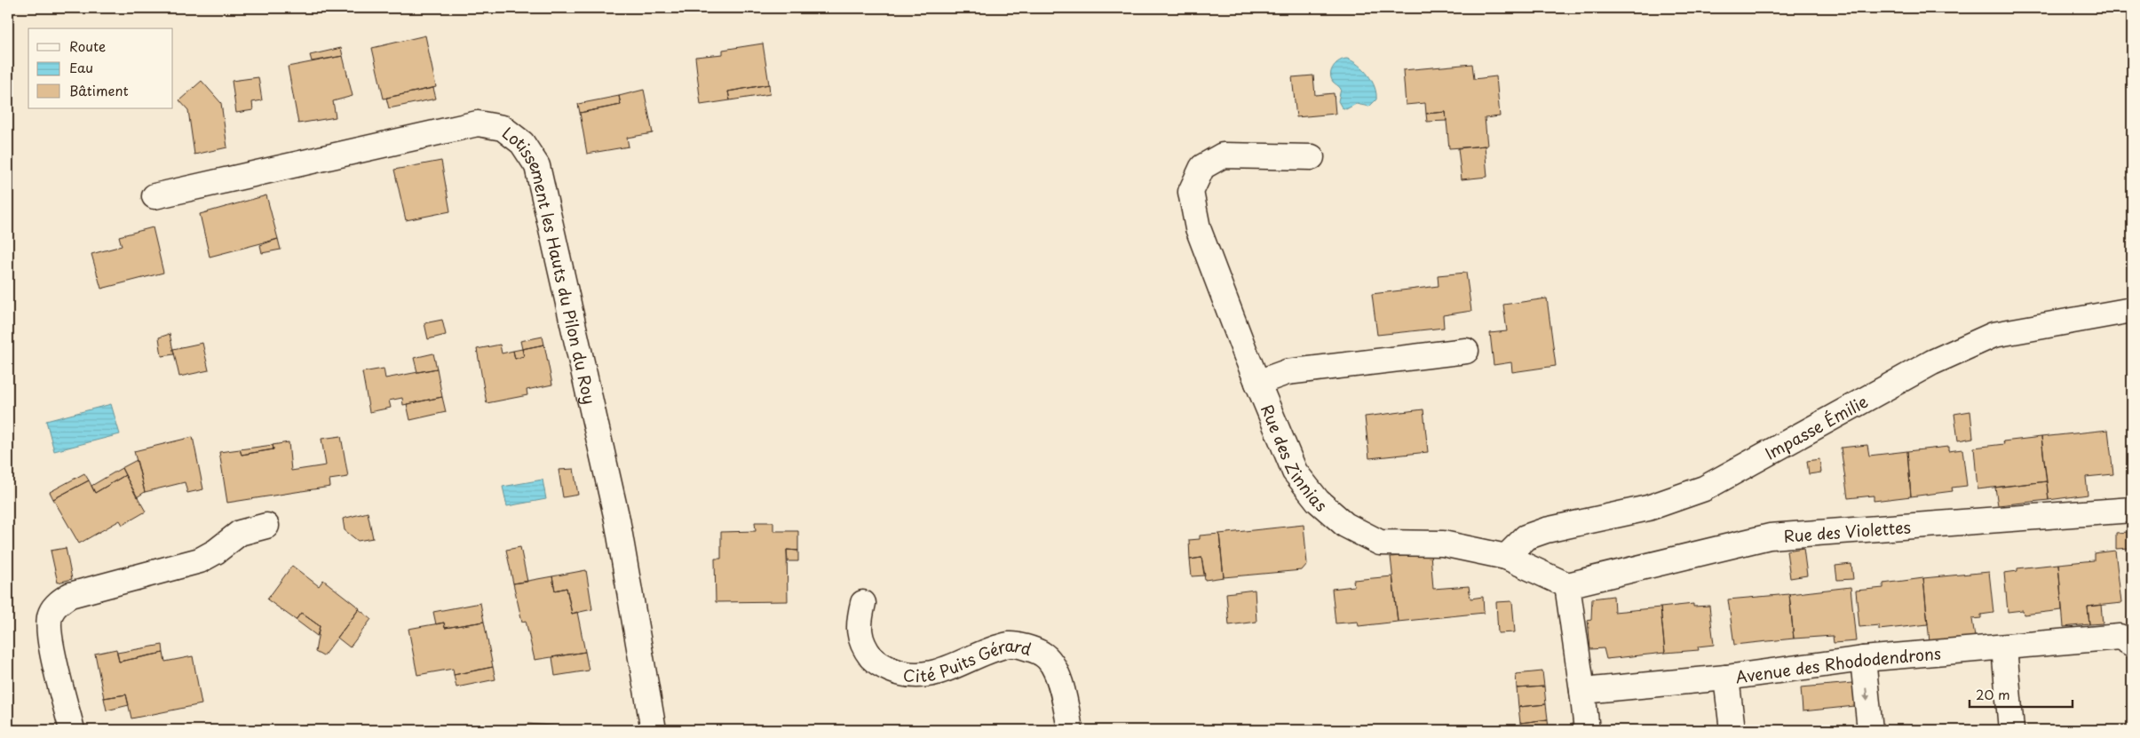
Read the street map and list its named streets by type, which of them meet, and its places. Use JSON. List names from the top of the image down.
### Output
{
  "streets": {
    "street": [
      "Lotissement les Hauts du Pilon du Roy",
      "Impasse Émilie",
      "Rue des Zinnias",
      "Rue des Violettes",
      "Cité Puits Gérard",
      "Avenue des Rhododendrons"
    ]
  },
  "crossings": [
    ["Impasse Émilie", "Rue des Zinnias"],
    ["Rue des Zinnias", "Rue des Violettes"]
  ],
  "legend": ["Route", "Eau", "Bâtiment"],
  "scale_bar": "20 m"
}
